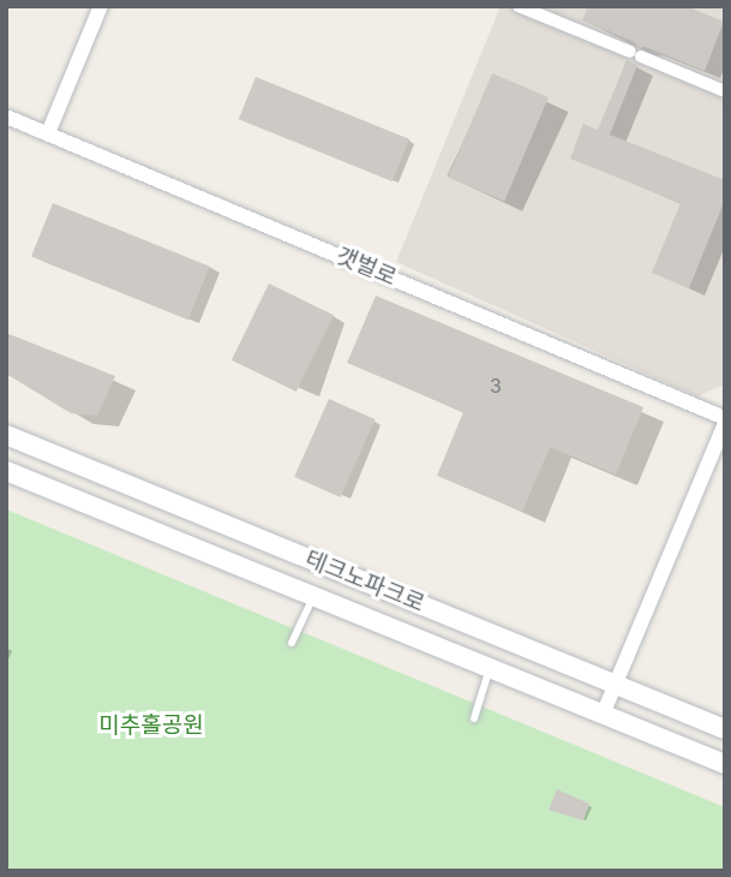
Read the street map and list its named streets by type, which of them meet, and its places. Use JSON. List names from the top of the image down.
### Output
{
  "streets": {
    "street": ["갯벌로", "테크노파크로"]
  },
  "crossings": [
    ["갯벌로", "테크노파크로"]
  ],
  "parks": ["미추홀공원"],
  "house_numbers": ["3"]
}
